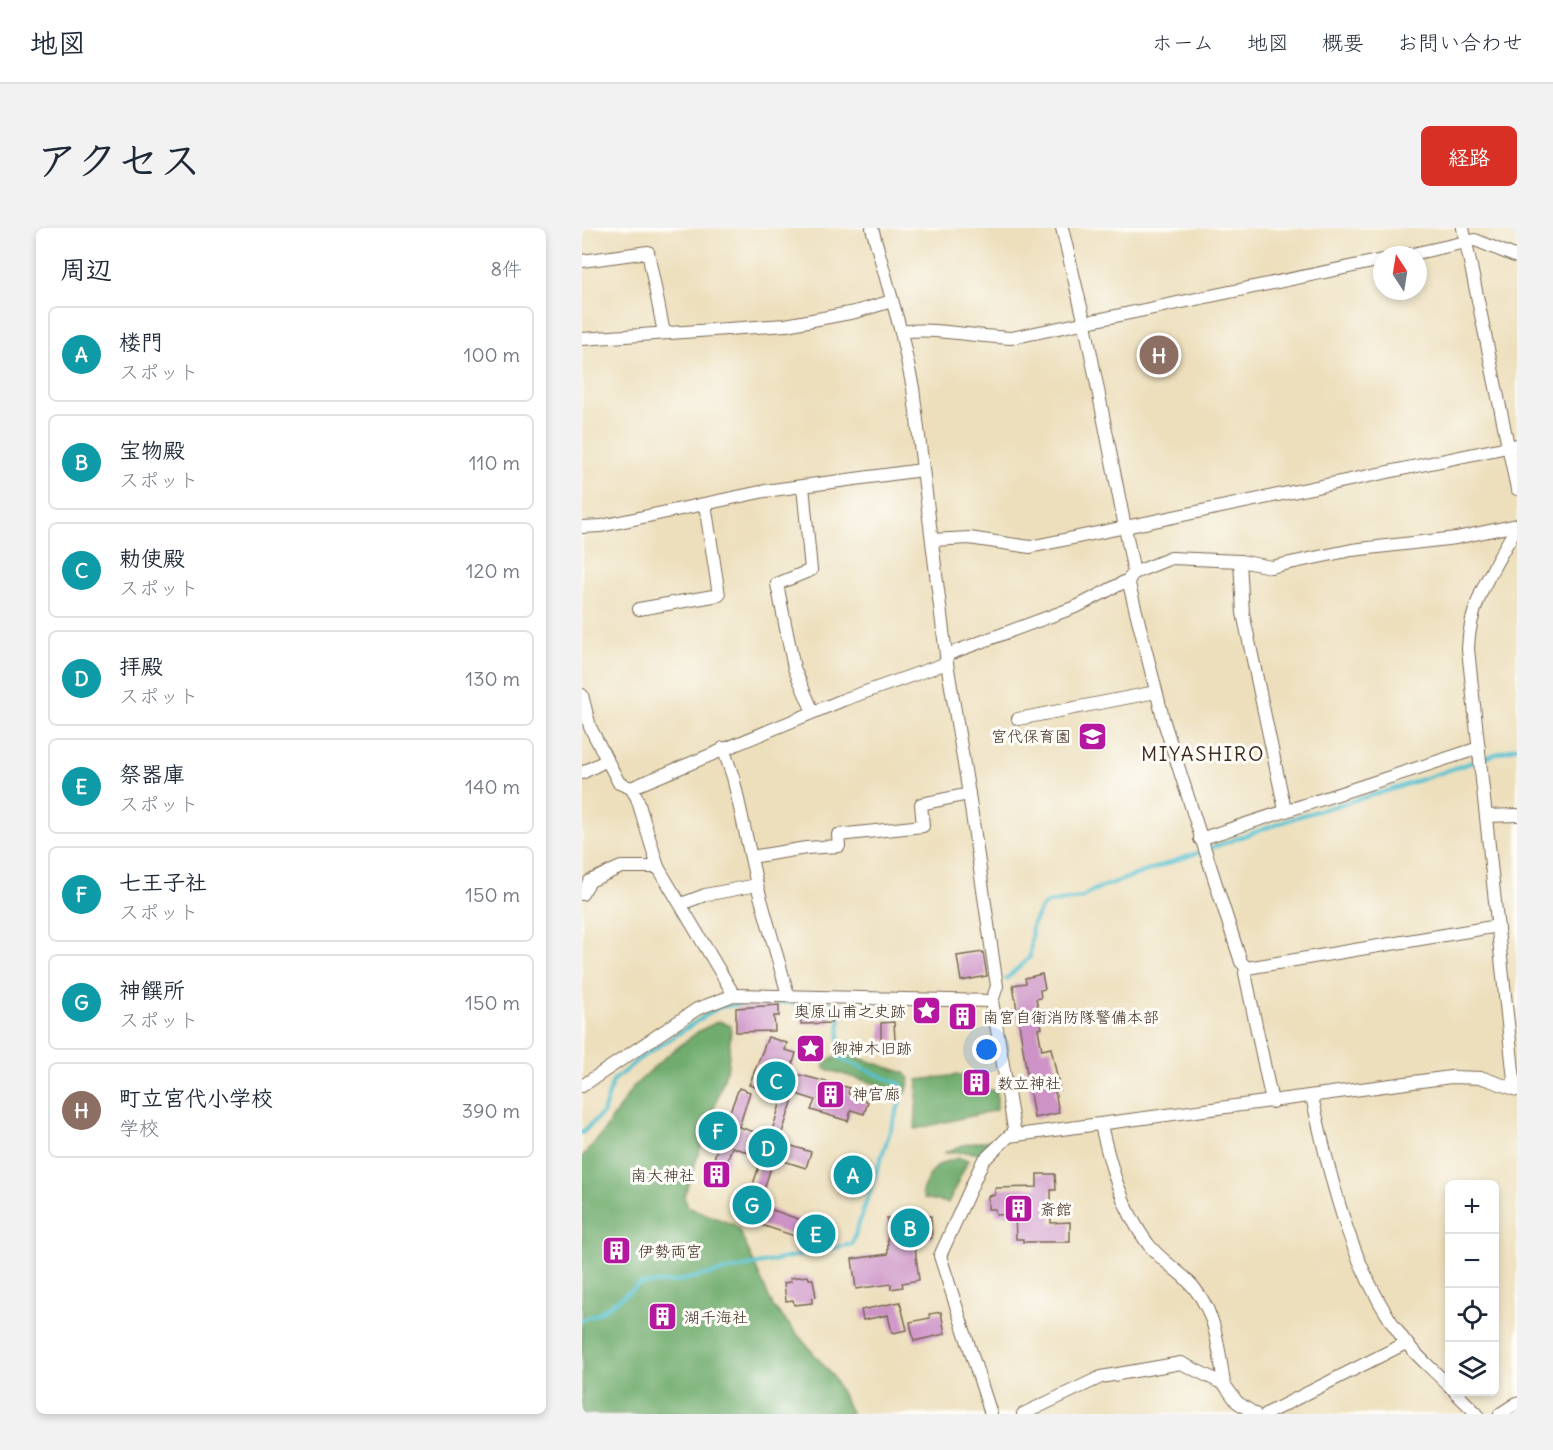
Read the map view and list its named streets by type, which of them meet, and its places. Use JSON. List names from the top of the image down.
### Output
{
  "districts": ["MIYASHIRO"],
  "places": {
    "school or university": ["宮代保育園"],
    "place": ["奥原山甫之史跡", "御神木旧跡"],
    "building": [
      "南宮自衛消防隊警備本部",
      "数立神社",
      "神官廊",
      "南大神社",
      "斎館",
      "伊勢両宮",
      "湖千海社"
    ]
  },
  "north": "top",
  "page": {
    "header": "地図",
    "nav": [
      "ホーム",
      "地図",
      "概要",
      "お問い合わせ"
    ],
    "title": "アクセス",
    "buttons": "経路",
    "heading": ["周辺", "8件"],
    "list": [
      {
        "mark": "A",
        "name": "楼門",
        "note": "スポット",
        "value": "100 m"
      },
      {
        "mark": "B",
        "name": "宝物殿",
        "note": "スポット",
        "value": "110 m"
      },
      {
        "mark": "C",
        "name": "勅使殿",
        "note": "スポット",
        "value": "120 m"
      },
      {
        "mark": "D",
        "name": "拝殿",
        "note": "スポット",
        "value": "130 m"
      },
      {
        "mark": "E",
        "name": "祭器庫",
        "note": "スポット",
        "value": "140 m"
      },
      {
        "mark": "F",
        "name": "七王子社",
        "note": "スポット",
        "value": "150 m"
      },
      {
        "mark": "G",
        "name": "神饌所",
        "note": "スポット",
        "value": "150 m"
      },
      {
        "mark": "H",
        "name": "町立宮代小学校",
        "note": "学校",
        "value": "390 m"
      }
    ],
    "pins": [
      "H",
      "C",
      "F",
      "D",
      "A",
      "G",
      "B",
      "E"
    ],
    "map_buttons": ["+", "−"]
  }
}
